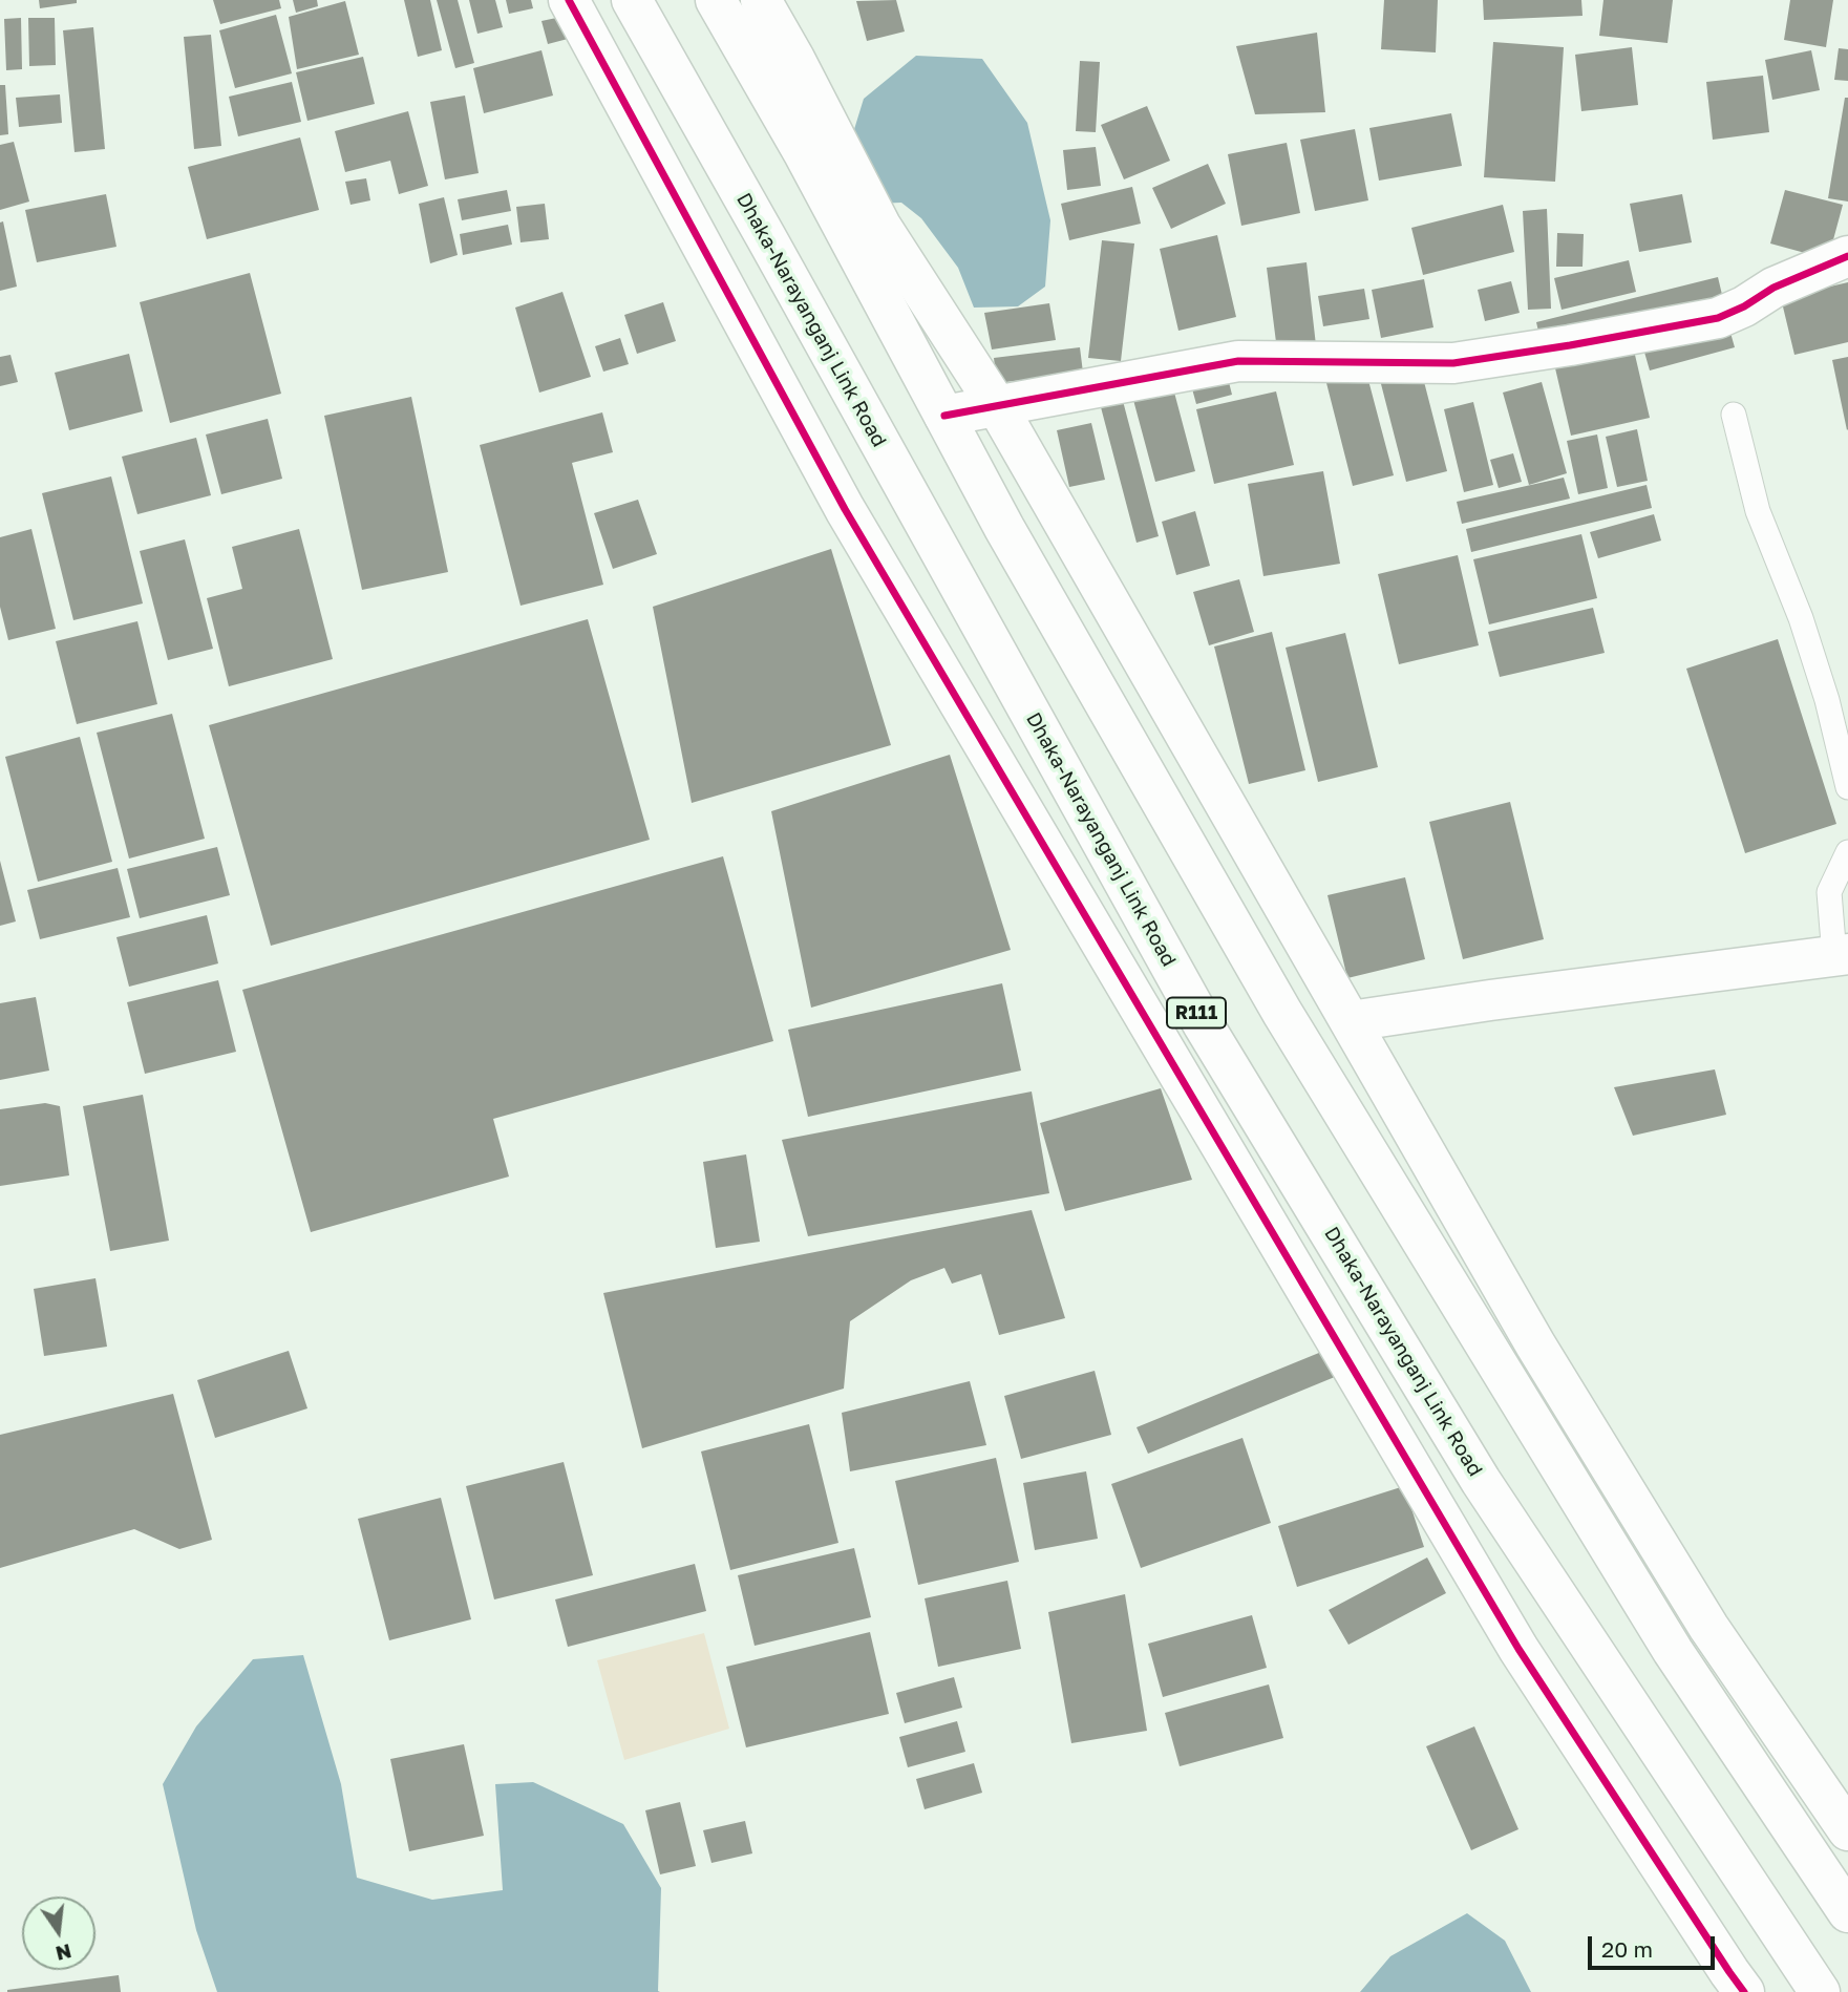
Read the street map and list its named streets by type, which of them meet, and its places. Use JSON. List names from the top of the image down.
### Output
{
  "streets": {
    "street": ["Dhaka-Narayanganj Link Road", "R111"]
  },
  "scale_bar": "20 m",
  "north": "bottom"
}
